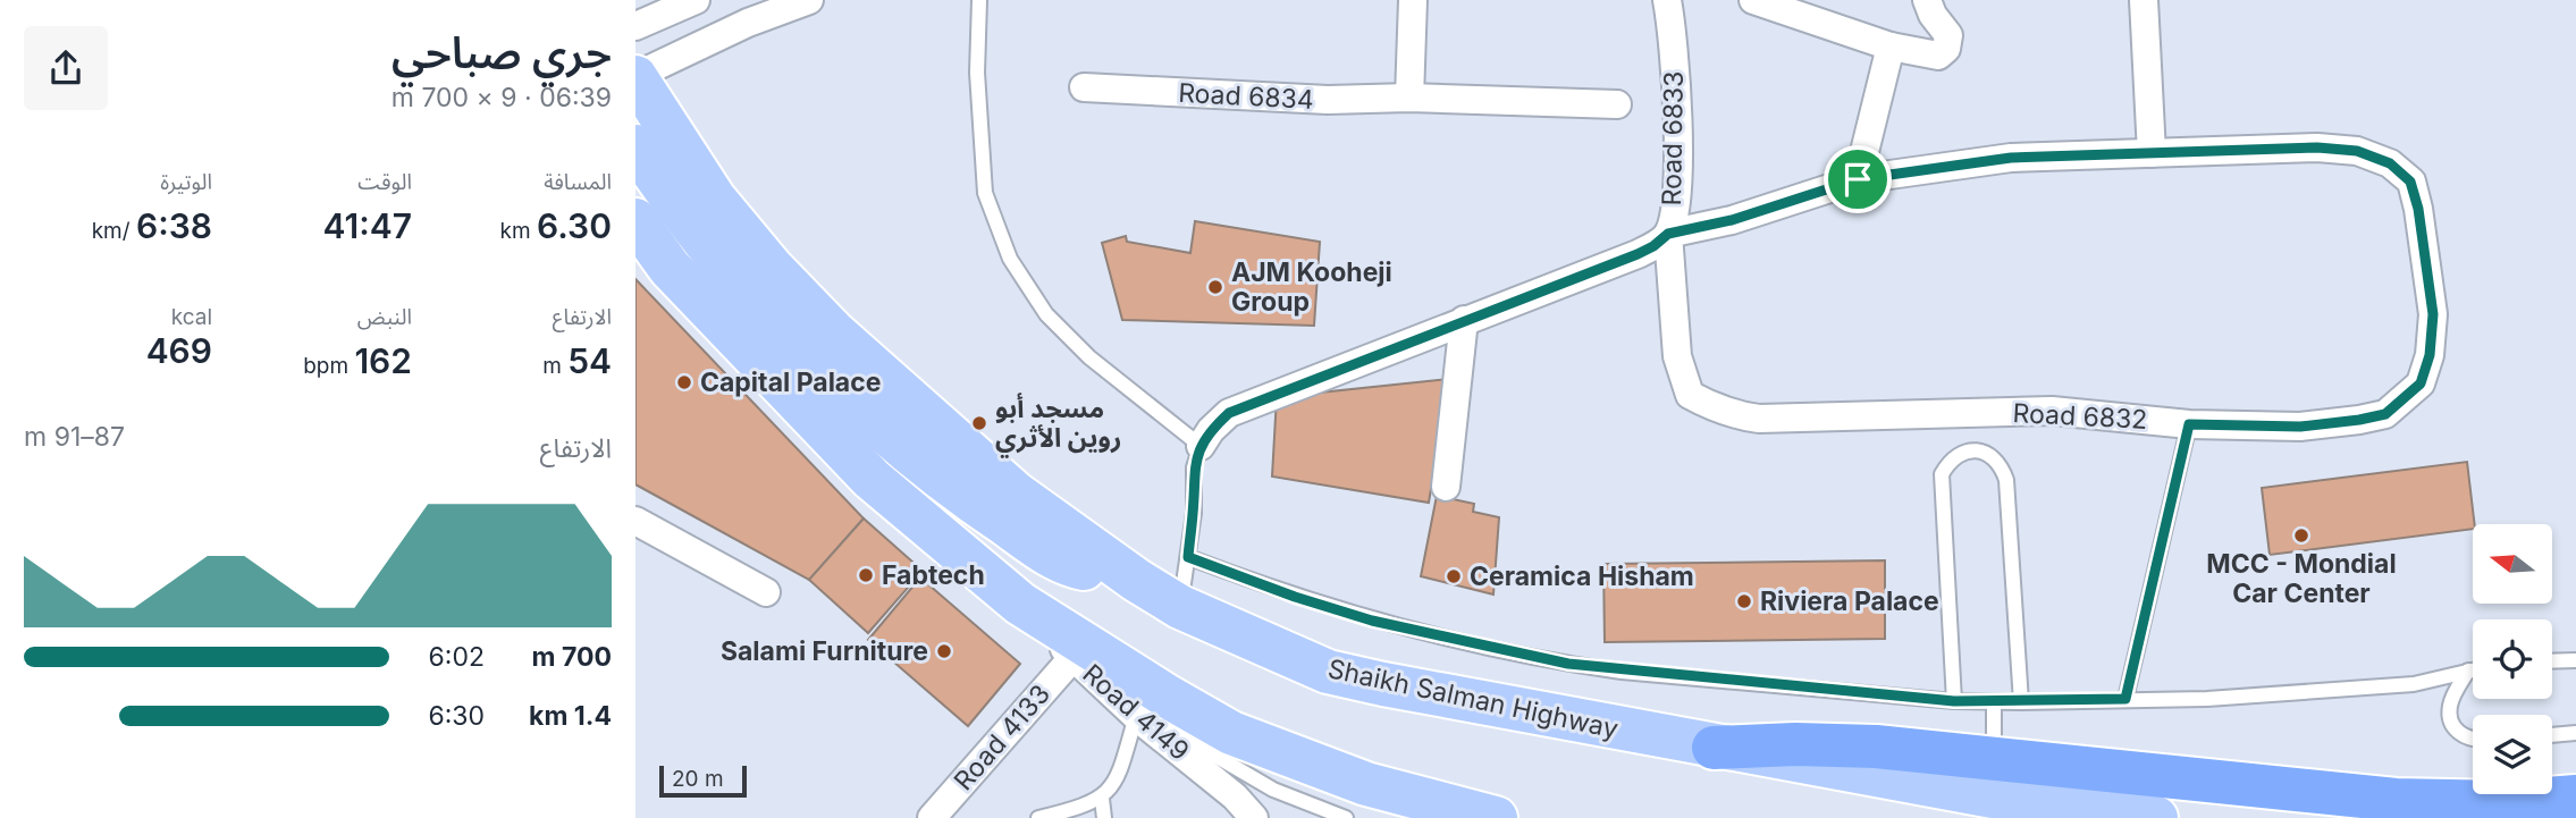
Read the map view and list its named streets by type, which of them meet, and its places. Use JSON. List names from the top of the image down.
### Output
{
  "streets": {
    "main road": ["Shaikh Salman Highway"],
    "street": [
      "Road 6834",
      "Road 6833",
      "Road 6832",
      "Road 4149",
      "Road 4133"
    ]
  },
  "crossings": [
    ["Road 6833", "Road 6832"],
    ["Road 4149", "Road 4133"]
  ],
  "places": [
    "AJM Kooheji Group",
    "Capital Palace",
    "مسجد أبو روين الأثري",
    "MCC - Mondial Car Center",
    "Fabtech",
    "Ceramica Hisham",
    "Riviera Palace",
    "Salami Furniture"
  ],
  "scale_bar": "20 m",
  "north": "left",
  "page": {
    "heading": ["جري صباحي", "06:39 · 9 × 700 m"],
    "stats": [
      ["المسافة", "6.30 km"],
      ["الوقت", "41:47"],
      ["الوتيرة", "6:38 /km"],
      ["الارتفاع", "54 m"],
      ["النبض", "162 bpm"],
      ["kcal", "469"]
    ],
    "chart": ["الارتفاع", "87–91 m"],
    "list": [
      {
        "name": "700 m",
        "note": "6:02"
      },
      {
        "name": "1.4 km",
        "note": "6:30"
      }
    ],
    "scale": "20 m"
  }
}
